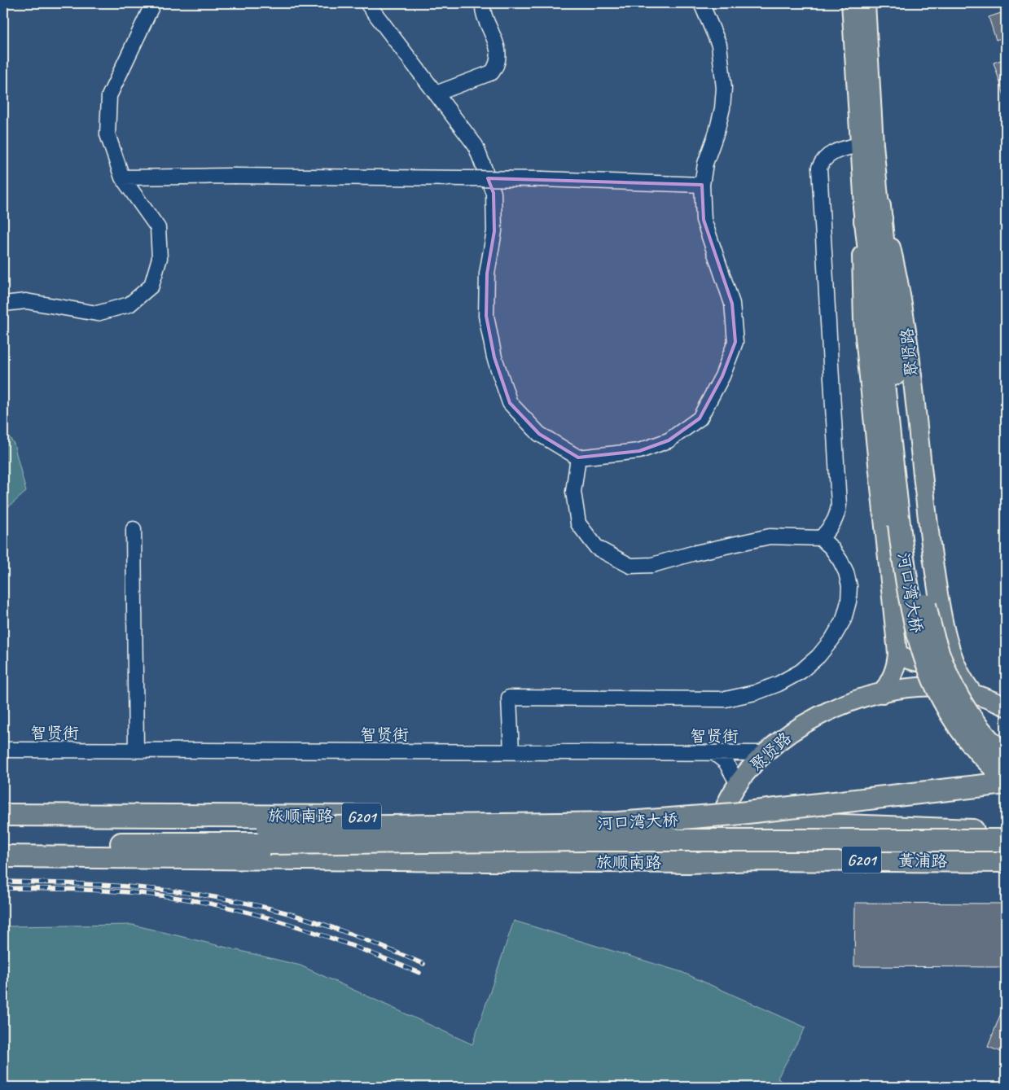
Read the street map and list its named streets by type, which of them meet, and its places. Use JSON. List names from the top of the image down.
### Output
{
  "streets": {
    "highway": [
      "河口湾大桥",
      "旅顺南路",
      "G201",
      "黄浦路"
    ],
    "main road": ["聚贤路"],
    "street": ["智贤街"]
  },
  "crossings": [
    ["聚贤路", "河口湾大桥"],
    ["聚贤路", "智贤街"],
    ["聚贤路", "旅顺南路"],
    ["聚贤路", "黄浦路"],
    ["旅顺南路", "黄浦路"]
  ]
}
